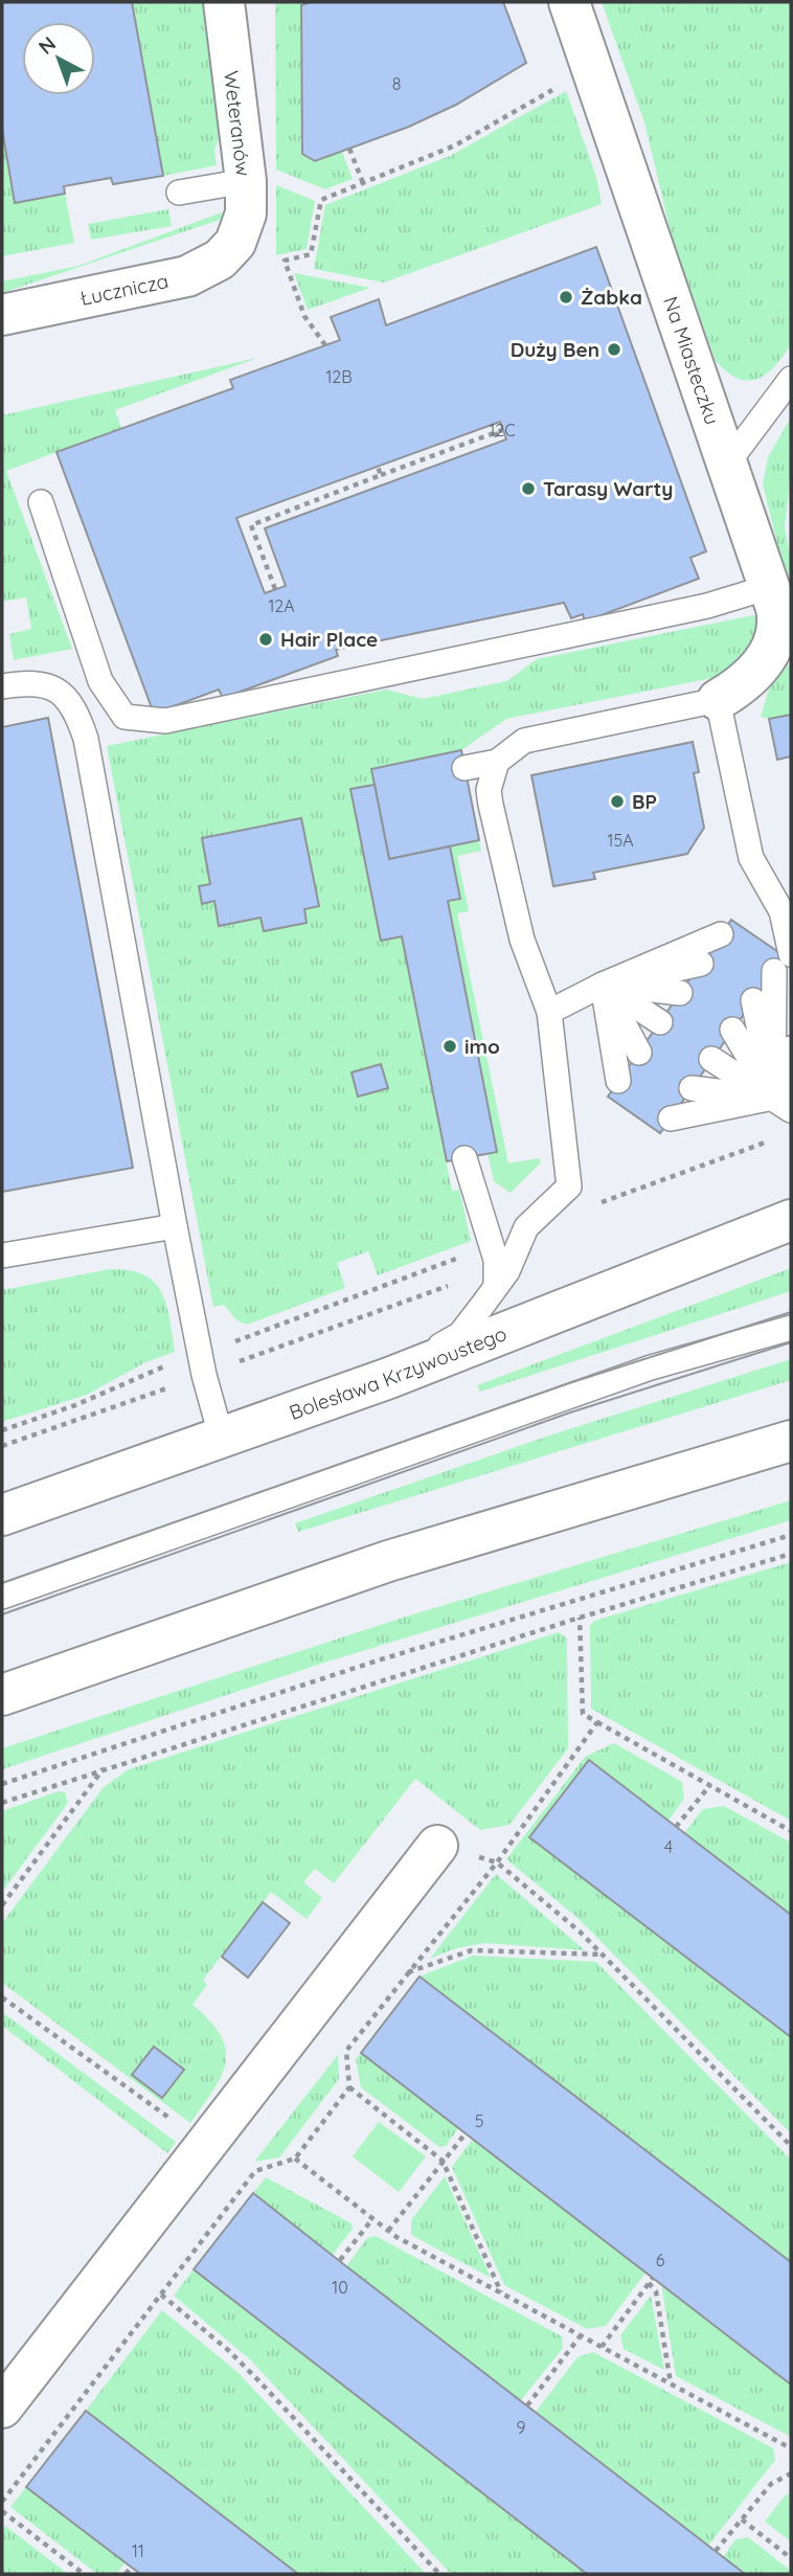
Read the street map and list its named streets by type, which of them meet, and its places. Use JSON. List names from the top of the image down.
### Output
{
  "streets": {
    "street": [
      "Weteranów",
      "Łucznicza",
      "Na Miasteczku",
      "Bolesława Krzywoustego"
    ]
  },
  "crossings": [
    ["Weteranów", "Łucznicza"]
  ],
  "places": [
    "Żabka",
    "Duży Ben",
    "Tarasy Warty",
    "Hair Place",
    "BP",
    "imo"
  ],
  "house_numbers": [
    "8",
    "12B",
    "12C",
    "12A",
    "15A",
    "4",
    "5",
    "6",
    "10",
    "9",
    "11"
  ],
  "north": "top left"
}
